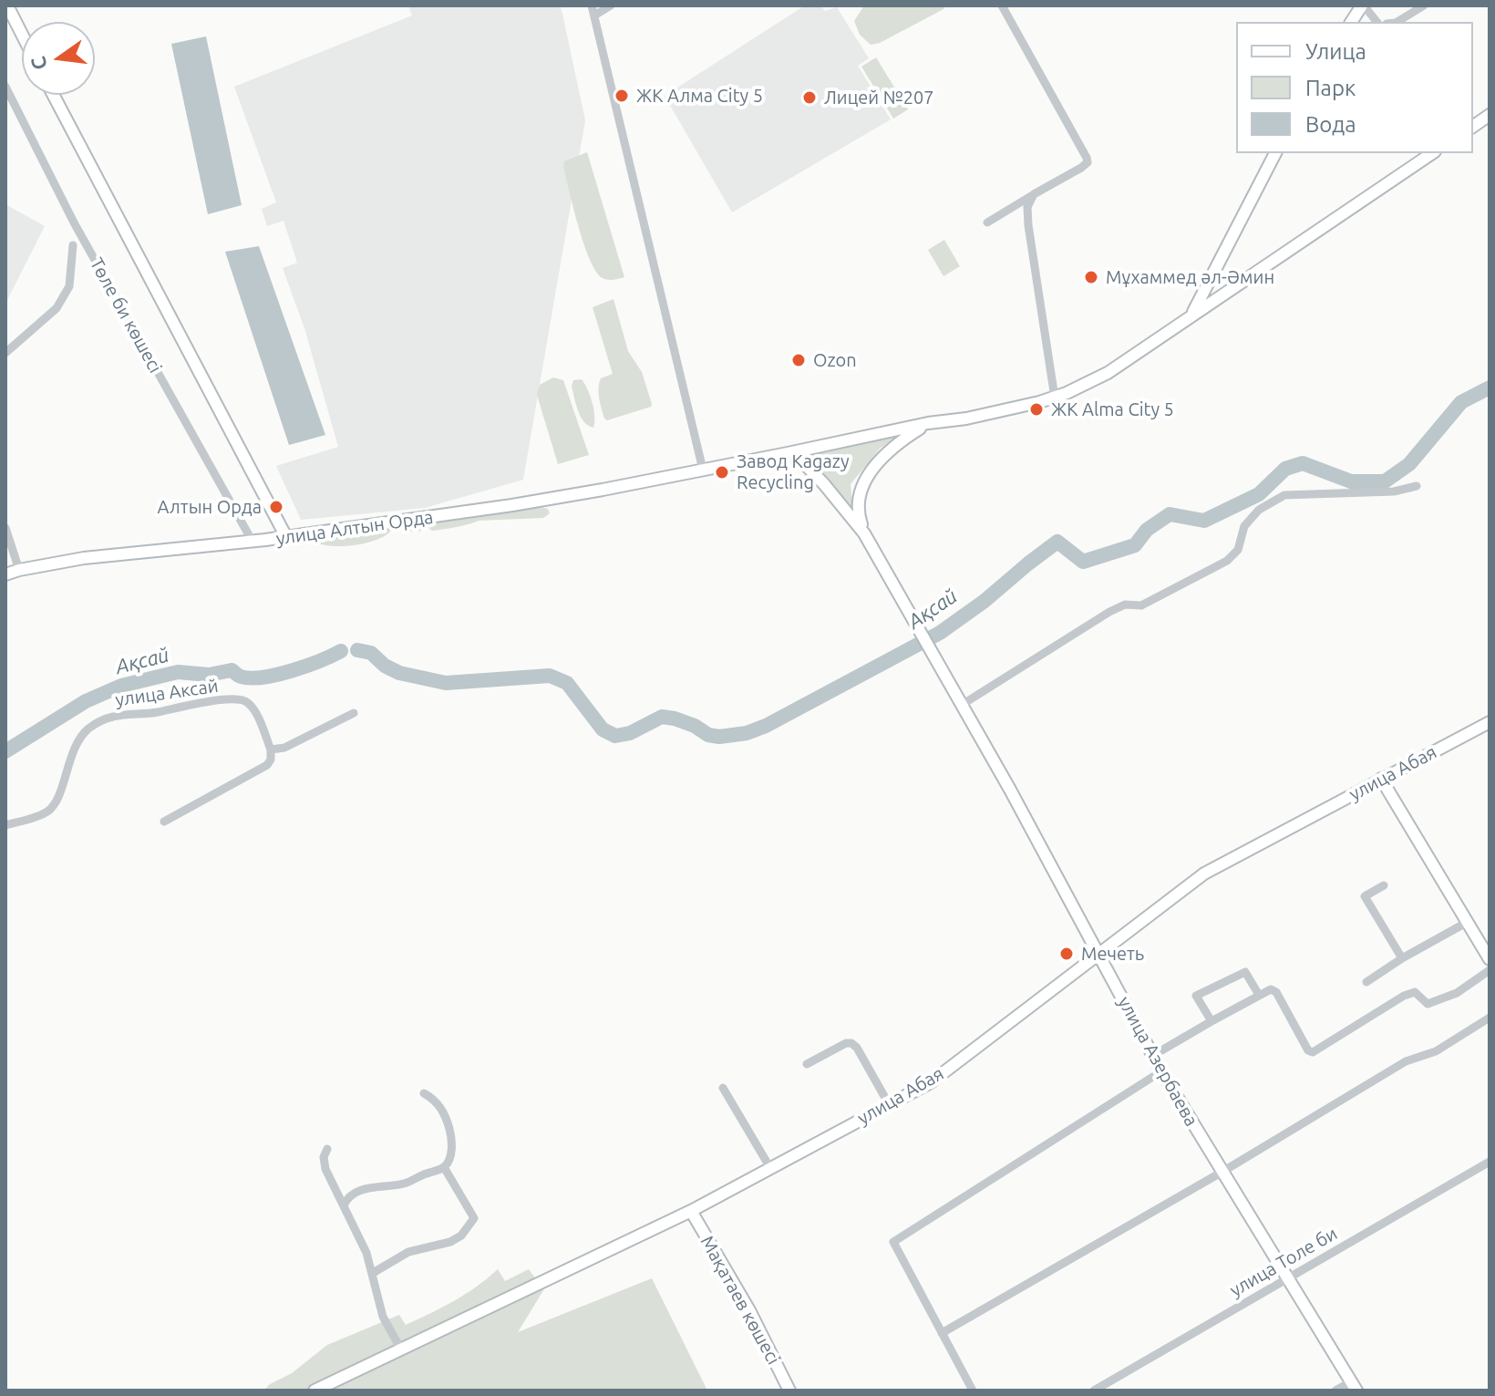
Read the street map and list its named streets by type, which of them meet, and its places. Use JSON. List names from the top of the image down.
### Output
{
  "streets": {
    "main road": [
      "Төле би көшесі",
      "улица Алтын Орда",
      "улица Абая",
      "улица Азербаева",
      "Мақатаев көшесі"
    ],
    "street": ["улица Аксай", "улица Толе би"]
  },
  "crossings": [
    ["Төле би көшесі", "улица Алтын Орда"],
    ["улица Алтын Орда", "улица Азербаева"],
    ["улица Абая", "улица Азербаева"],
    ["улица Абая", "Мақатаев көшесі"],
    ["улица Азербаева", "улица Толе би"]
  ],
  "water": ["Ақсай"],
  "places": [
    "ЖК Алма City 5",
    "Лицей №207",
    "Мұхаммед әл-Әмин",
    "Ozon",
    "ЖК Alma City 5",
    "Завод Kagazy Recycling",
    "Алтын Орда",
    "Мечеть"
  ],
  "legend": ["Улица", "Парк", "Вода"],
  "north": "left"
}
